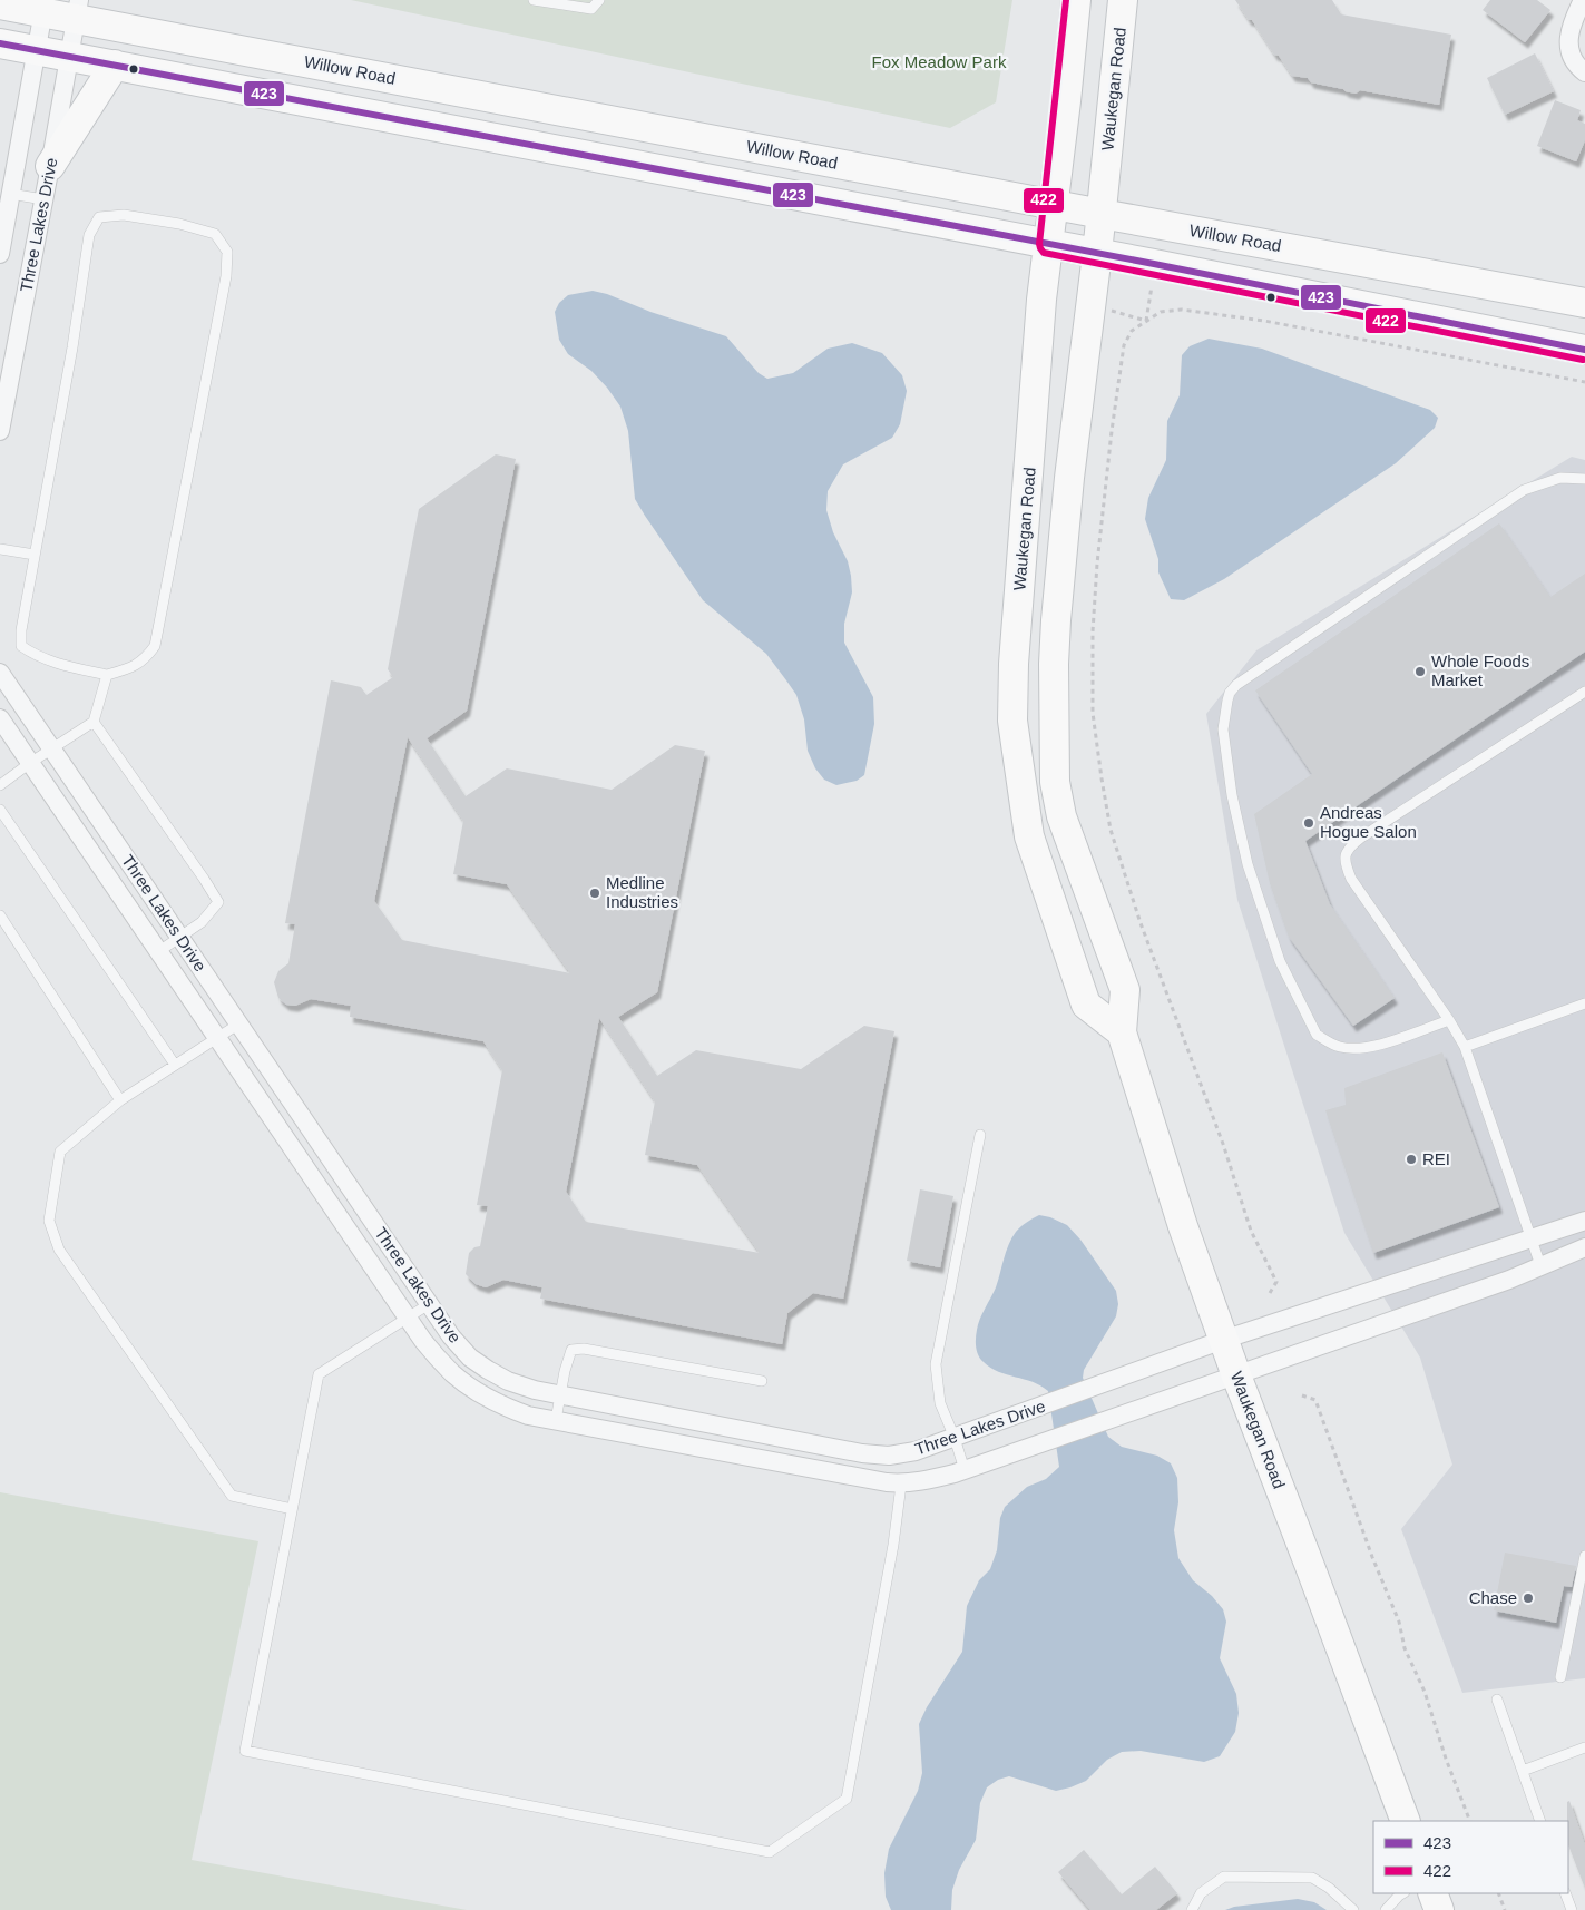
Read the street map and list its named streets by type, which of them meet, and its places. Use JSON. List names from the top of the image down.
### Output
{
  "streets": {
    "main road": ["Willow Road", "Waukegan Road"],
    "street": ["Three Lakes Drive"]
  },
  "crossings": [
    ["Willow Road", "Waukegan Road"],
    ["Willow Road", "Three Lakes Drive"],
    ["Waukegan Road", "Three Lakes Drive"]
  ],
  "parks": ["Fox Meadow Park"],
  "places": [
    "Whole Foods Market",
    "Andreas Hogue Salon",
    "Medline Industries",
    "REI",
    "Chase"
  ],
  "lines": ["transit line 422", "transit line 423"],
  "legend": ["423", "422"]
}
